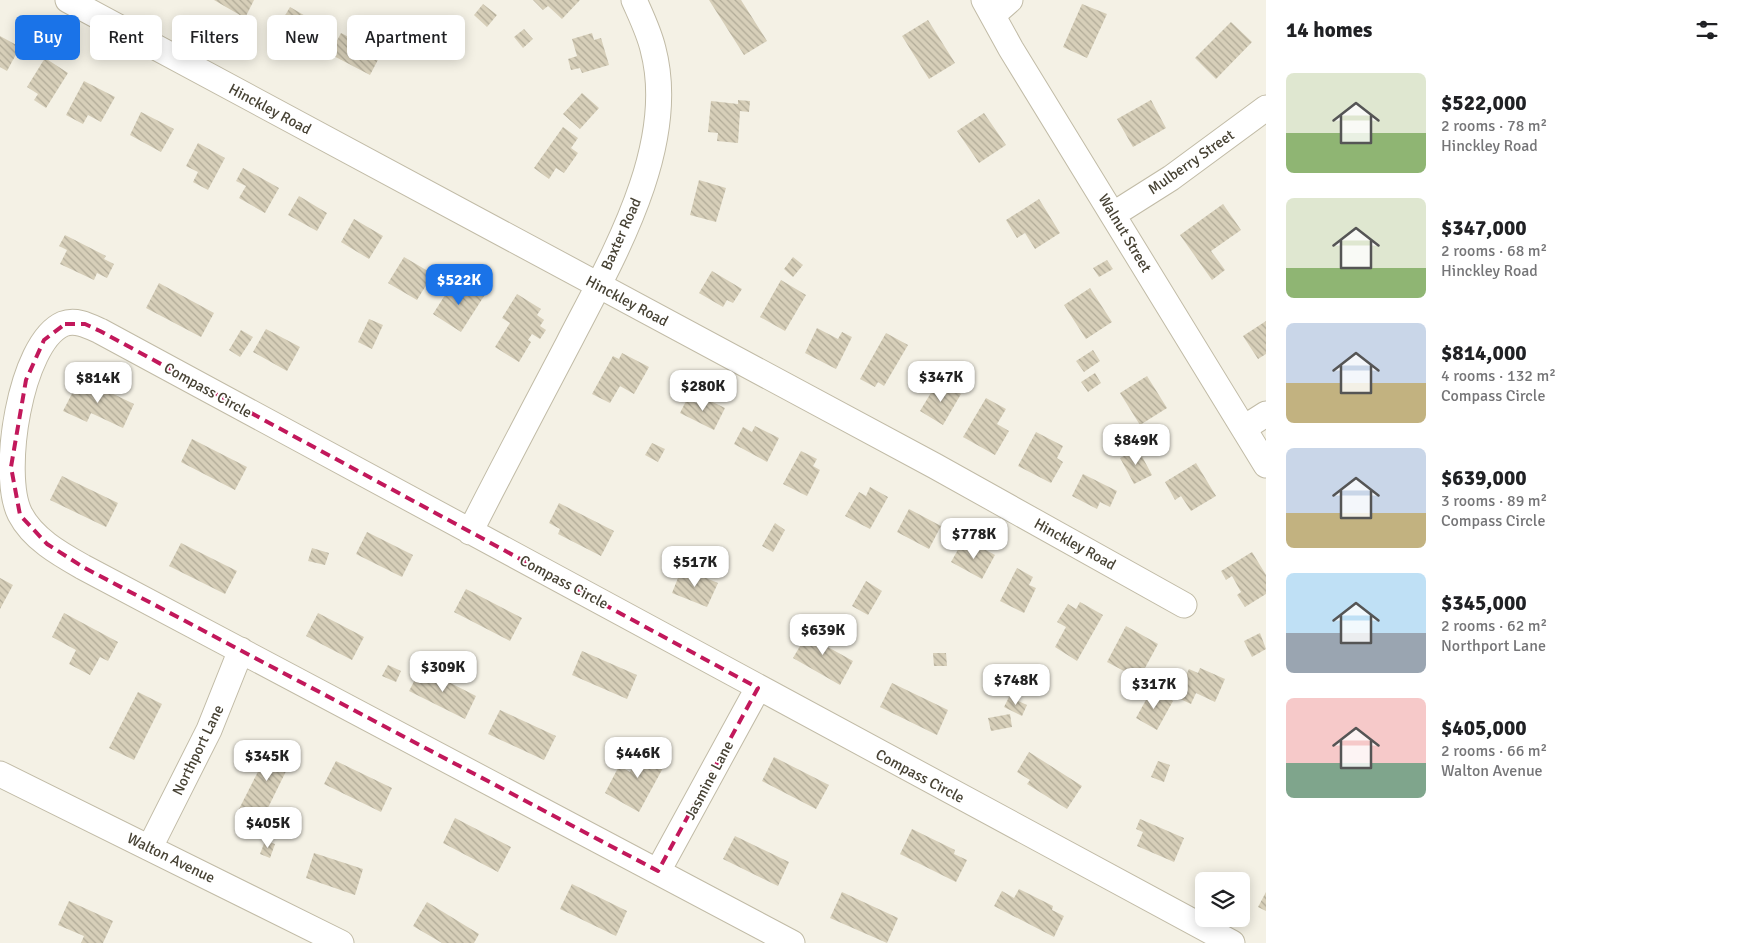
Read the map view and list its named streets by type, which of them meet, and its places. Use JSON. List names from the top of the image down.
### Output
{
  "streets": {
    "street": [
      "Hinckley Road",
      "Mulberry Street",
      "Walnut Street",
      "Baxter Road",
      "Compass Circle",
      "Northport Lane",
      "Jasmine Lane",
      "Walton Avenue"
    ]
  },
  "crossings": [
    ["Hinckley Road", "Baxter Road"],
    ["Mulberry Street", "Walnut Street"],
    ["Baxter Road", "Compass Circle"],
    ["Compass Circle", "Northport Lane"],
    ["Compass Circle", "Jasmine Lane"],
    ["Northport Lane", "Walton Avenue"]
  ],
  "page": {
    "heading": "14 homes",
    "chip": [
      "Buy",
      "Rent",
      "Filters",
      "New",
      "Apartment"
    ],
    "list": [
      {
        "name": "$522,000",
        "note": "2 rooms · 78 m² · Hinckley Road"
      },
      {
        "name": "$347,000",
        "note": "2 rooms · 68 m² · Hinckley Road"
      },
      {
        "name": "$814,000",
        "note": "4 rooms · 132 m² · Compass Circle"
      },
      {
        "name": "$639,000",
        "note": "3 rooms · 89 m² · Compass Circle"
      },
      {
        "name": "$345,000",
        "note": "2 rooms · 62 m² · Northport Lane"
      },
      {
        "name": "$405,000",
        "note": "2 rooms · 66 m² · Walton Avenue"
      }
    ],
    "price": [
      "$522K",
      "$347K",
      "$814K",
      "$280K",
      "$849K",
      "$778K",
      "$517K",
      "$639K",
      "$309K",
      "$748K",
      "$317K",
      "$446K",
      "$345K",
      "$405K"
    ]
  }
}
